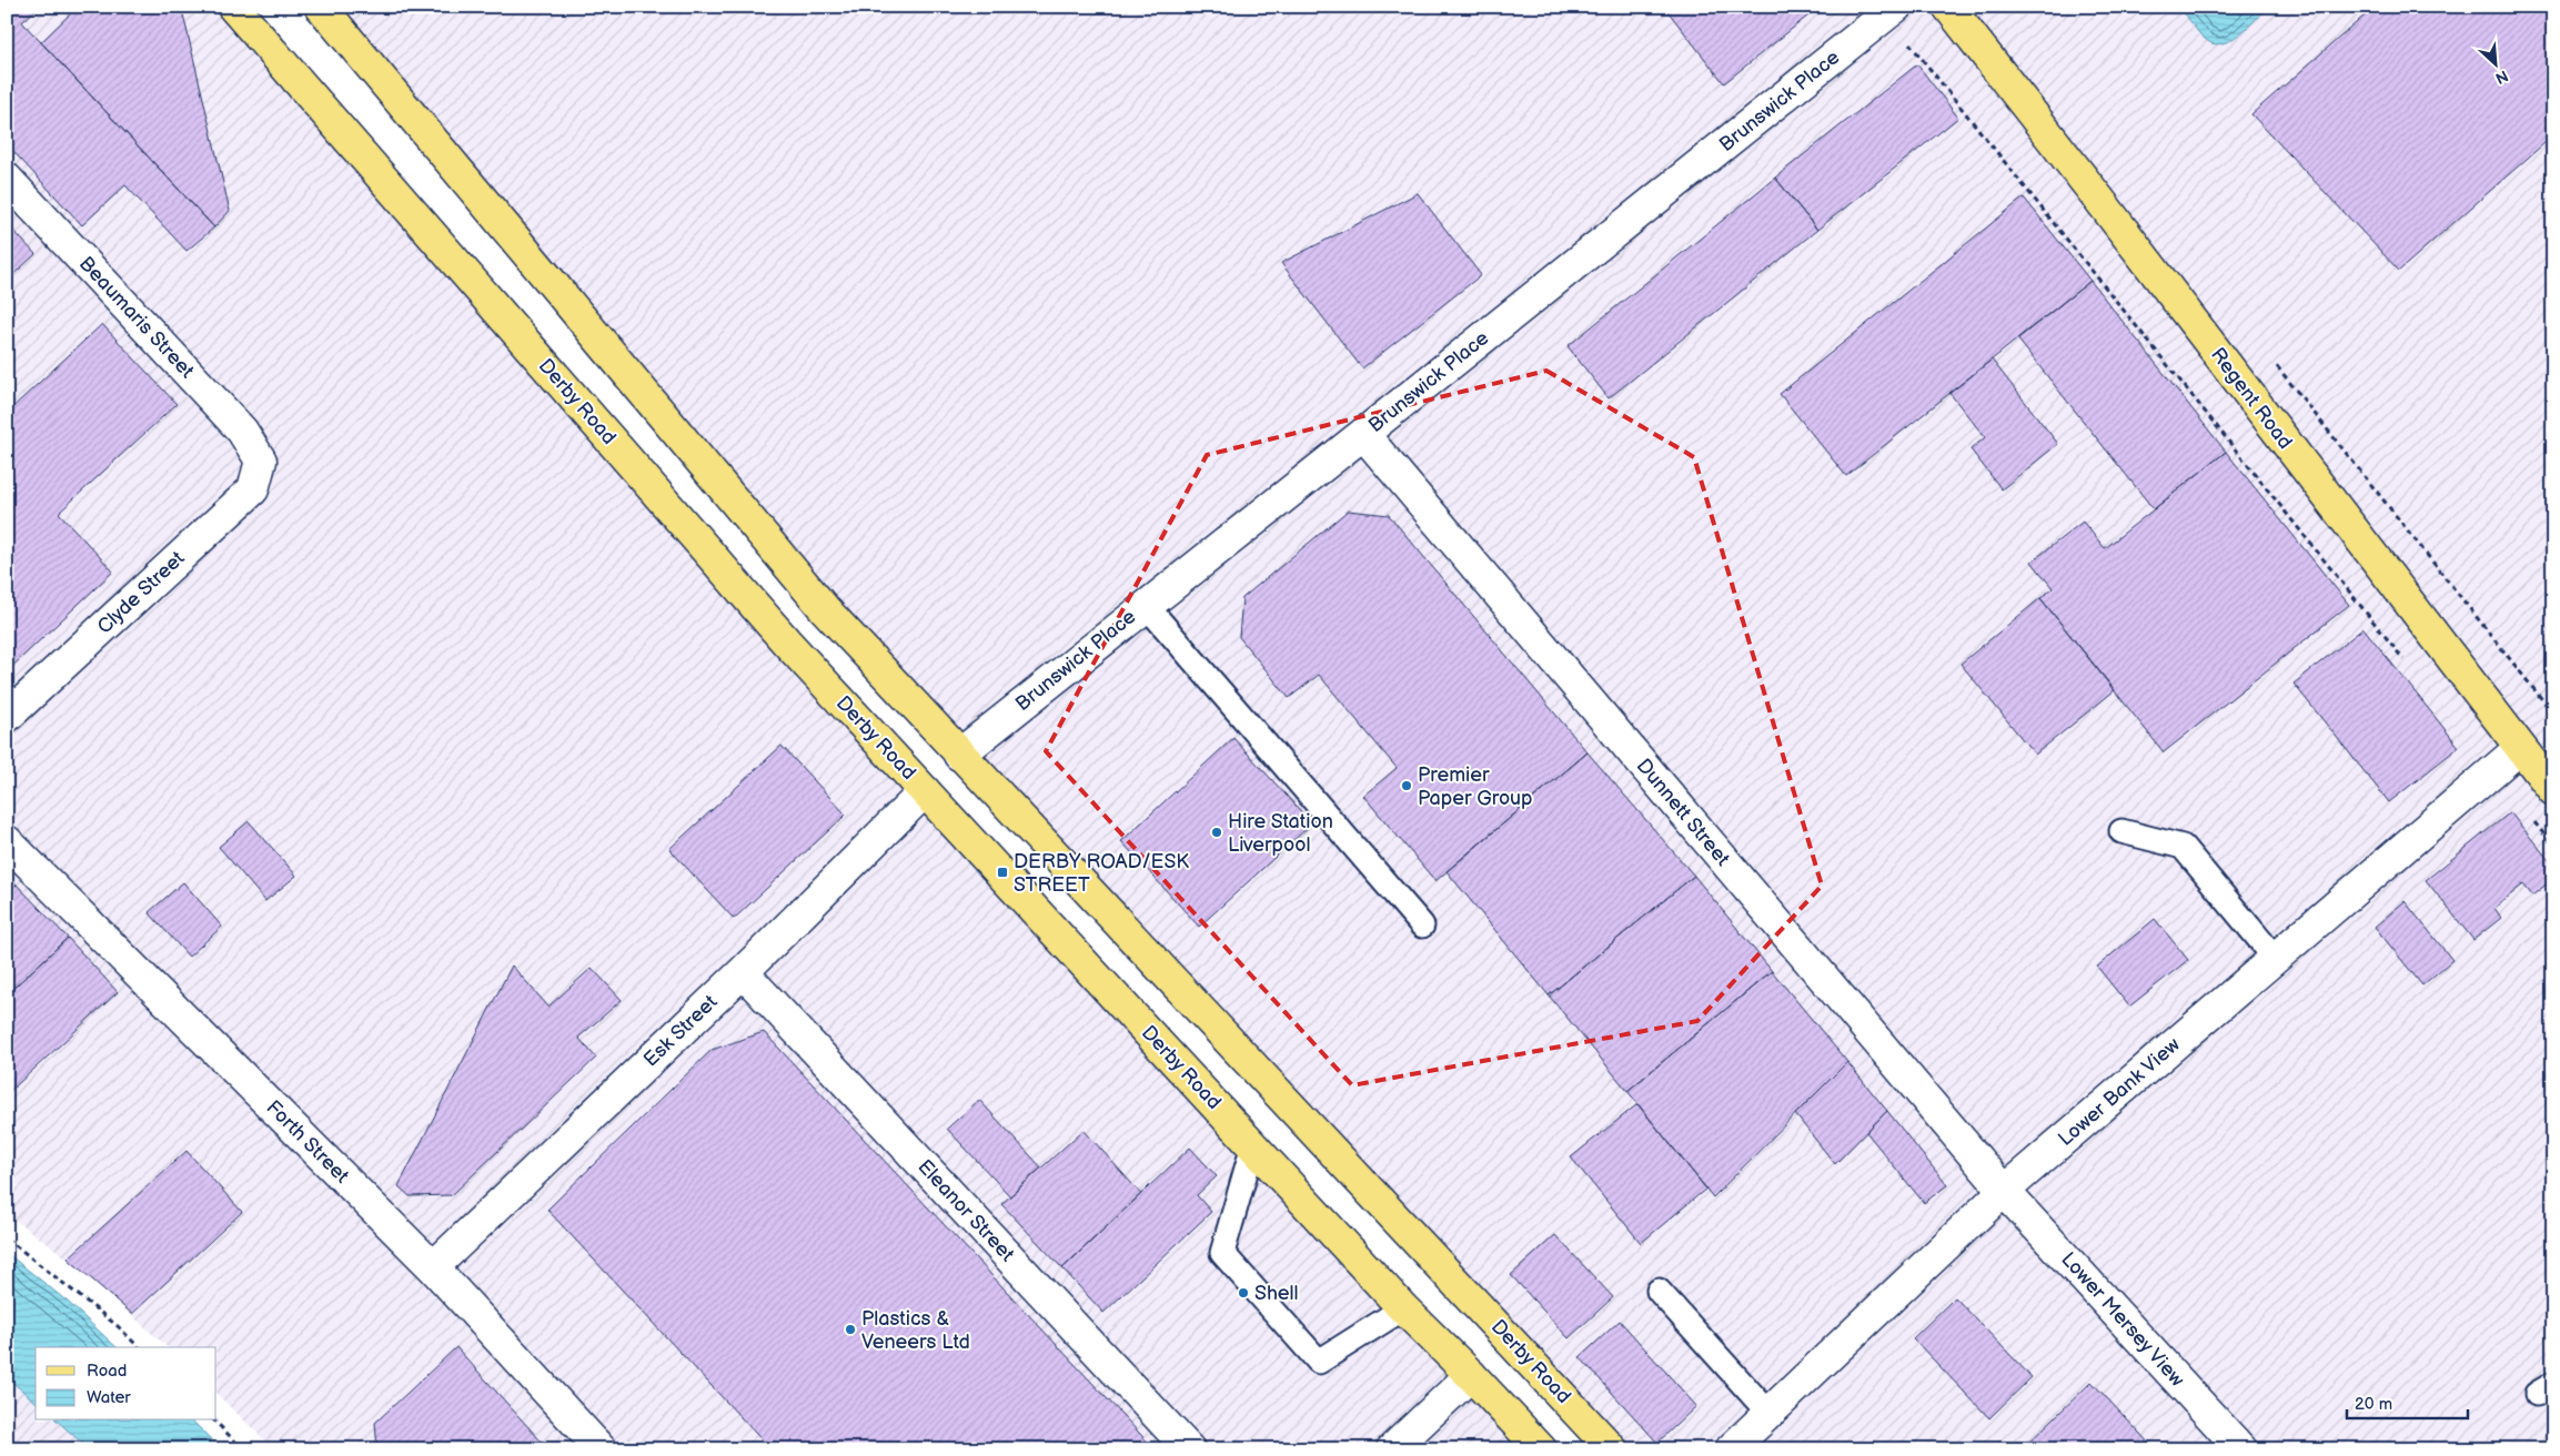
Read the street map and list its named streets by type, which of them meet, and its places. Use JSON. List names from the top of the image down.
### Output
{
  "streets": {
    "main road": ["Regent Road", "Derby Road"],
    "street": [
      "Brunswick Place",
      "Beaumaris Street",
      "Clyde Street",
      "Dunnett Street",
      "Esk Street",
      "Lower Bank View",
      "Forth Street",
      "Eleanor Street",
      "Lower Mersey View"
    ]
  },
  "crossings": [
    ["Brunswick Place", "Derby Road"],
    ["Brunswick Place", "Dunnett Street"],
    ["Beaumaris Street", "Clyde Street"],
    ["Regent Road", "Lower Bank View"],
    ["Derby Road", "Esk Street"],
    ["Dunnett Street", "Lower Bank View"],
    ["Dunnett Street", "Lower Mersey View"],
    ["Esk Street", "Forth Street"],
    ["Esk Street", "Eleanor Street"],
    ["Lower Bank View", "Lower Mersey View"]
  ],
  "places": {
    "other": [
      "Premier Paper Group",
      "Hire Station Liverpool",
      "Shell",
      "Plastics & Veneers Ltd"
    ],
    "transit": ["DERBY ROAD/ESK STREET"]
  },
  "legend": ["Road", "Water"],
  "scale_bar": "20 m",
  "north": "bottom right"
}
